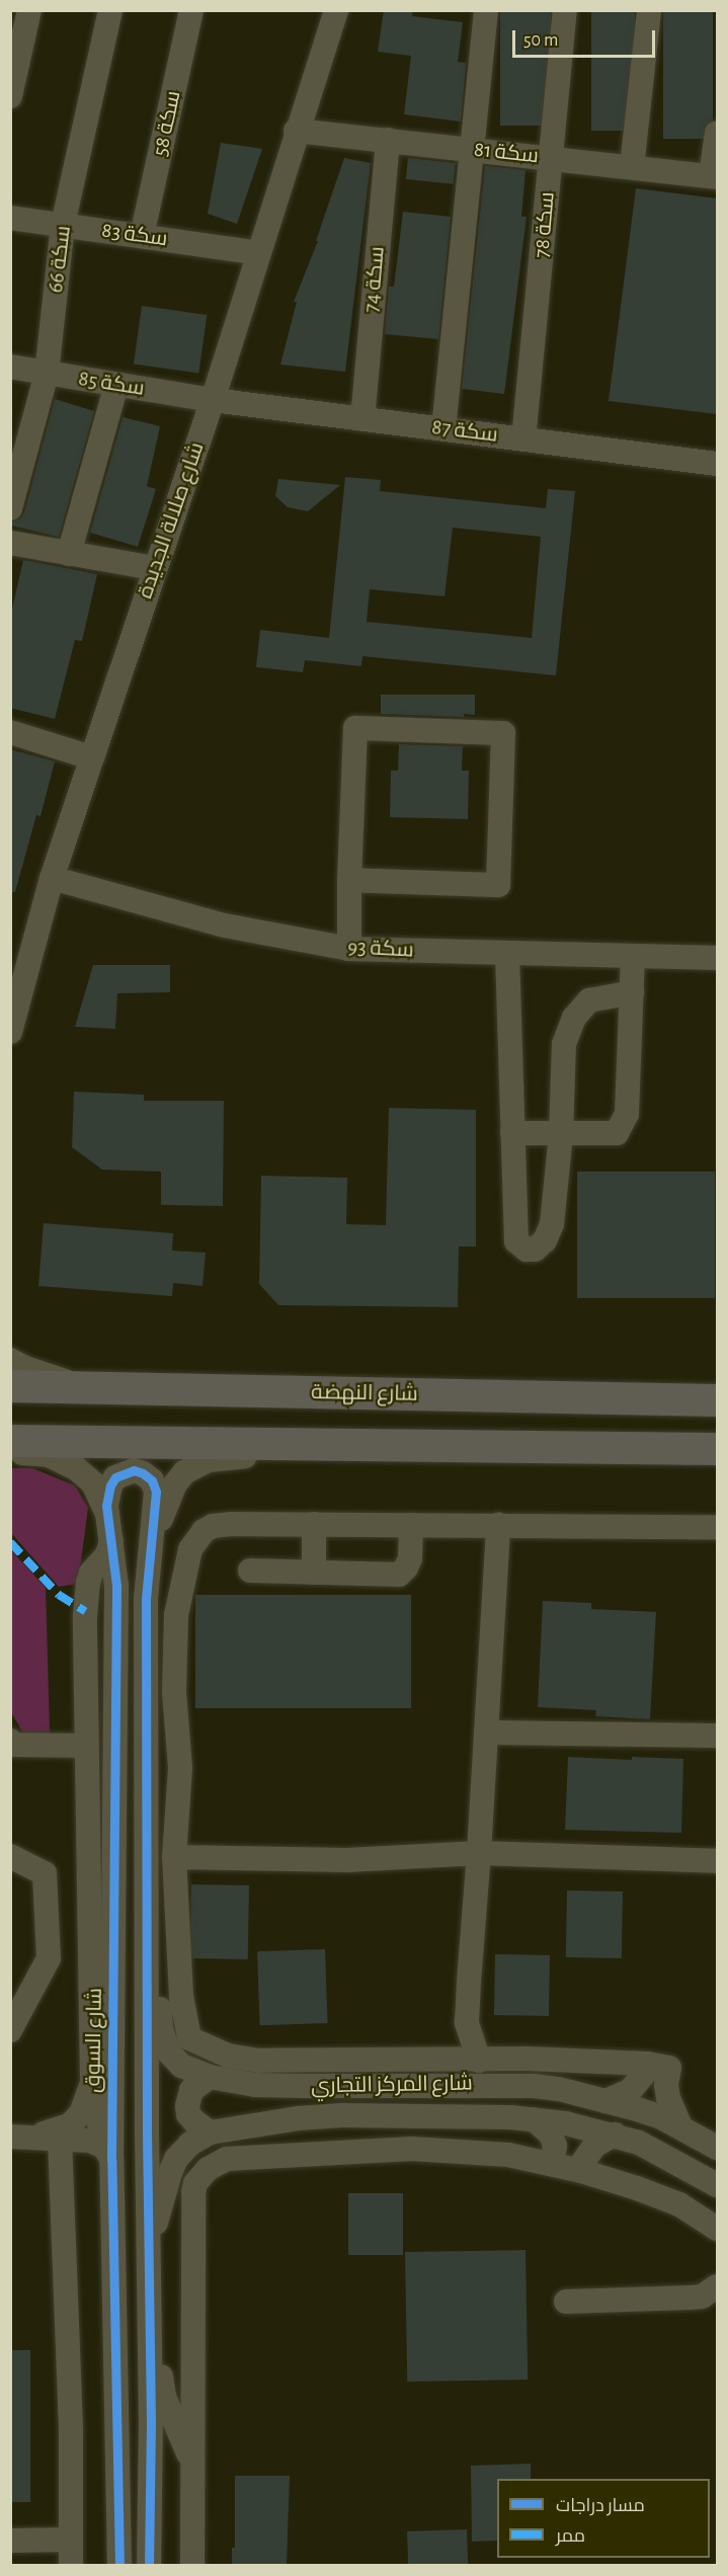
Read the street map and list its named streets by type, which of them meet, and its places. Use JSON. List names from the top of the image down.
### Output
{
  "streets": {
    "main road": ["شارع النهضة"],
    "street": [
      "سكة 58",
      "سكة 81",
      "سكة 78",
      "سكة 83",
      "سكة 66",
      "سكة 74",
      "سكة 85",
      "سكة 87",
      "شارع صلالة الجديدة",
      "سكة 93",
      "شارع السوق",
      "شارع المركز التجاري"
    ]
  },
  "crossings": [
    ["سكة 58", "سكة 83"],
    ["سكة 81", "سكة 78"],
    ["سكة 81", "سكة 74"],
    ["سكة 81", "شارع صلالة الجديدة"],
    ["سكة 78", "سكة 87"],
    ["سكة 83", "سكة 66"],
    ["سكة 83", "شارع صلالة الجديدة"],
    ["سكة 66", "سكة 85"],
    ["سكة 74", "سكة 87"],
    ["سكة 85", "سكة 87"],
    ["سكة 85", "شارع صلالة الجديدة"],
    ["سكة 87", "شارع صلالة الجديدة"],
    ["شارع صلالة الجديدة", "سكة 93"]
  ],
  "legend": ["مسار دراجات", "ممر"],
  "scale_bar": "50 m"
}
